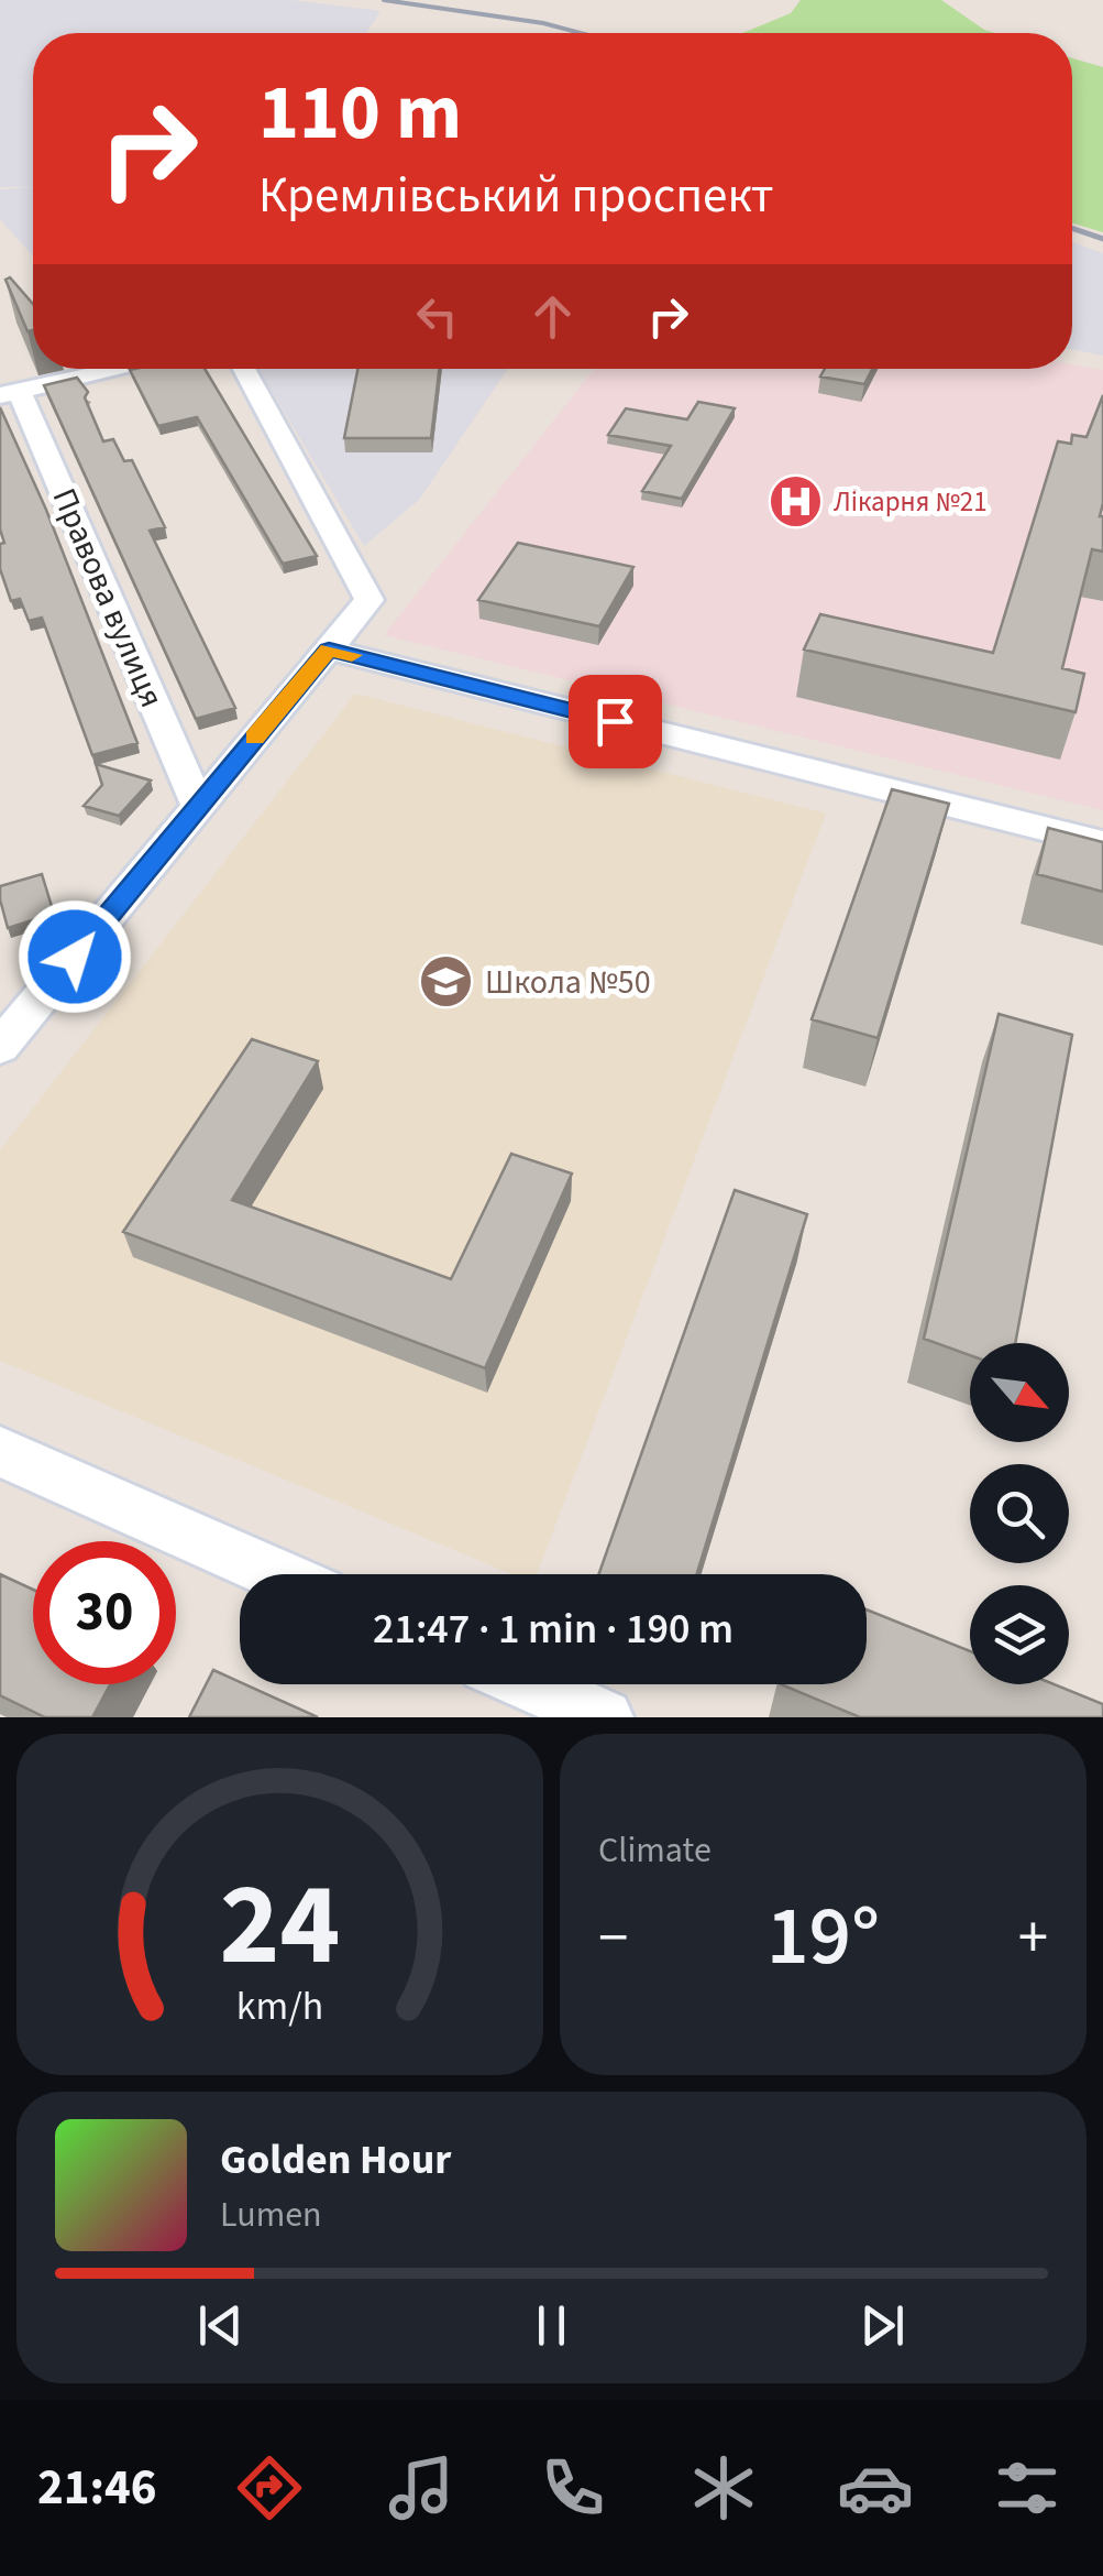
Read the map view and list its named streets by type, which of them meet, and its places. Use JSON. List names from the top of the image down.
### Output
{
  "streets": {
    "street": ["Правова вулиця"]
  },
  "places": {
    "hospital": ["Лікарня №21"],
    "school or university": ["Школа №50"]
  },
  "north": "bottom right",
  "page": {
    "turn": ["110 m", "Кремлівський проспект"],
    "limit": "30",
    "trip": "21:47 · 1 min · 190 m",
    "tile": "Climate",
    "heat": ["−", "19°", "+"],
    "song": ["Golden Hour", "Lumen"],
    "tabs": "21:46",
    "gauge": ["24", "km/h"]
  }
}
